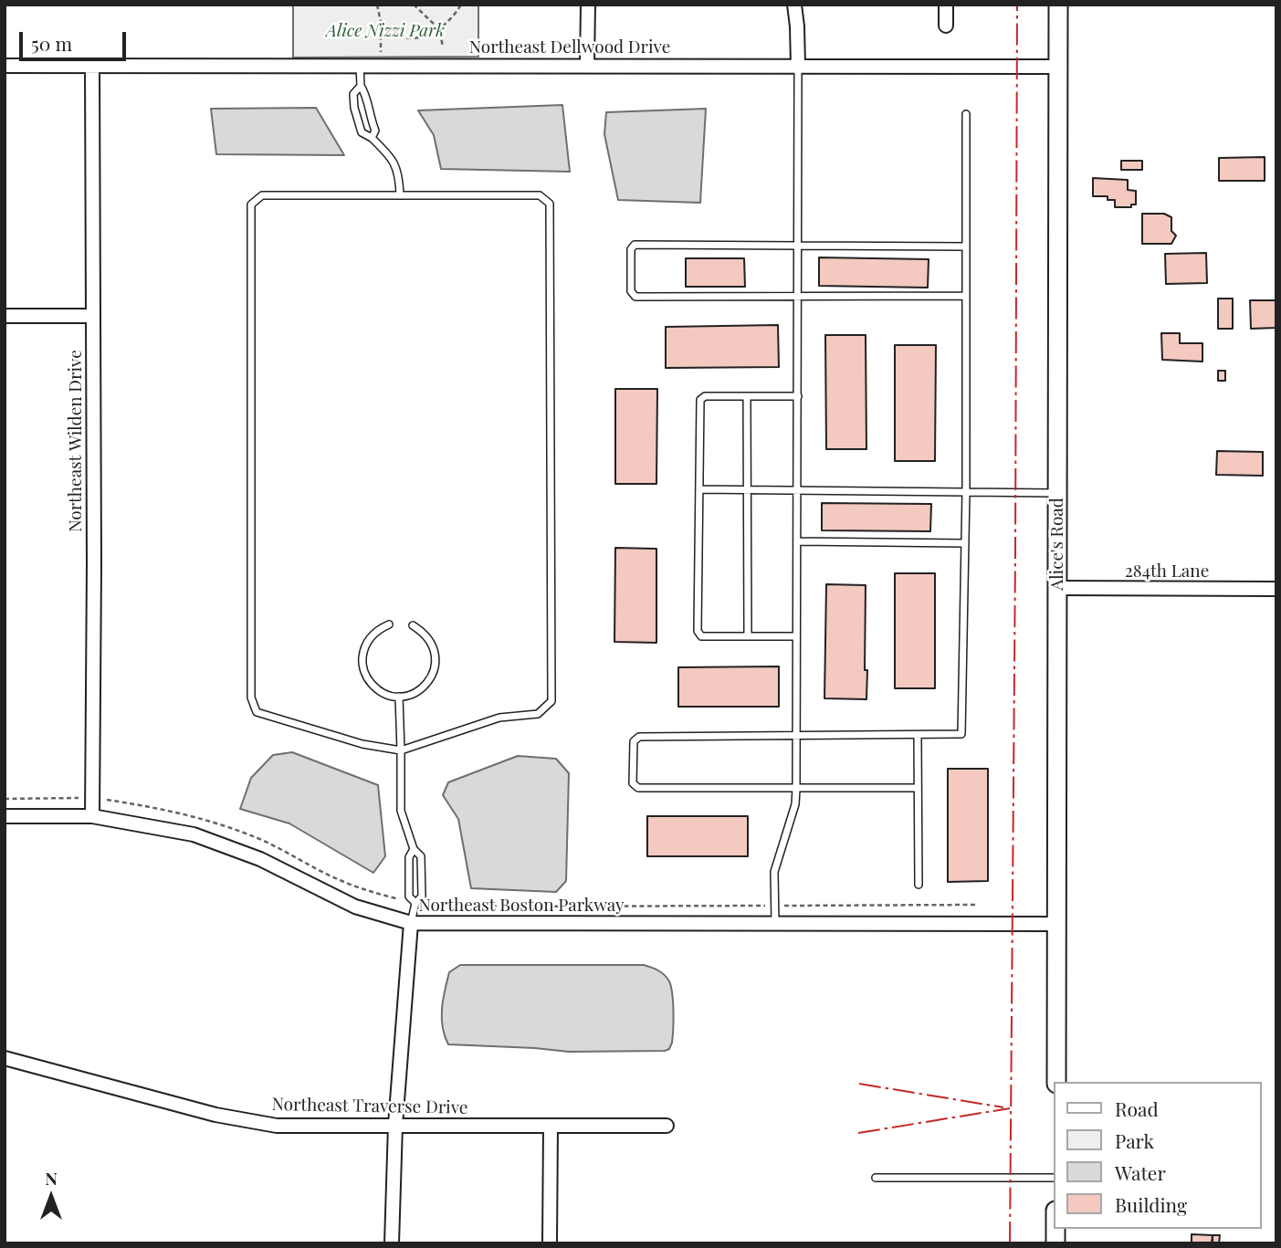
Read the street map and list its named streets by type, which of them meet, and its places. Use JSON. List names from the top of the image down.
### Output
{
  "streets": {
    "main road": ["Alice's Road"],
    "street": [
      "Northeast Dellwood Drive",
      "Northeast Wilden Drive",
      "284th Lane",
      "Northeast Boston Parkway",
      "Northeast Traverse Drive"
    ]
  },
  "crossings": [
    ["Northeast Dellwood Drive", "Northeast Wilden Drive"],
    ["Northeast Dellwood Drive", "Alice's Road"],
    ["Northeast Wilden Drive", "Northeast Boston Parkway"],
    ["Alice's Road", "284th Lane"],
    ["Alice's Road", "Northeast Boston Parkway"]
  ],
  "parks": ["Alice Nizzi Park"],
  "legend": [
    "Road",
    "Park",
    "Water",
    "Building"
  ],
  "scale_bar": "50 m",
  "north": "top"
}
